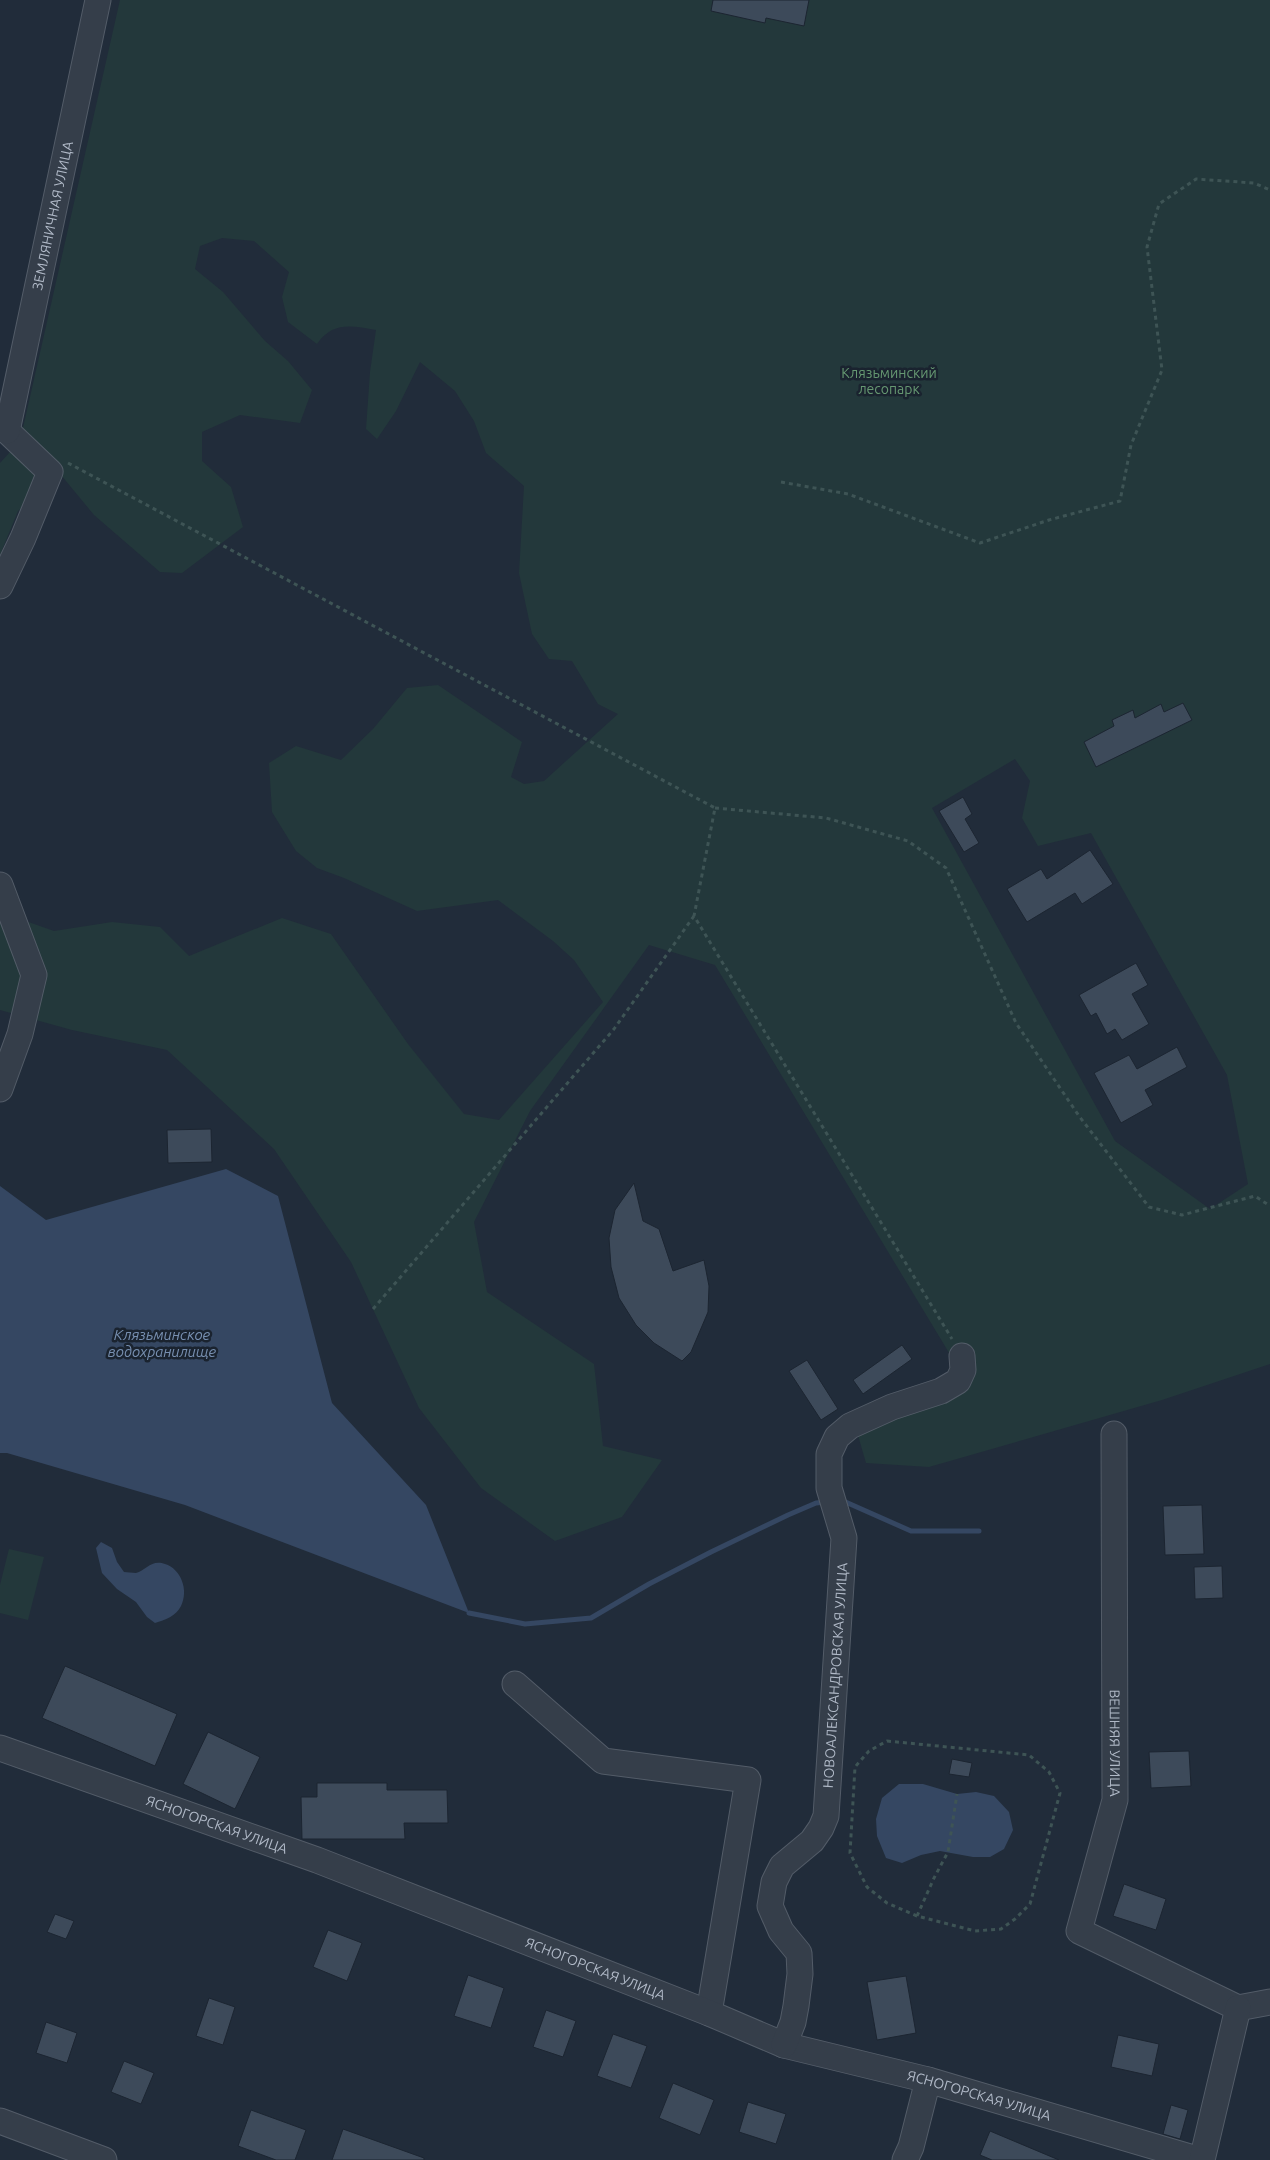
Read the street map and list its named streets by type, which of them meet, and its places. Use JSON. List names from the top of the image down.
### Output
{
  "streets": {
    "street": [
      "ЗЕМЛЯНИЧНАЯ УЛИЦА",
      "НОВОАЛЕКСАНДРОВСКАЯ УЛИЦА",
      "ВЕШНЯЯ УЛИЦА",
      "ЯСНОГОРСКАЯ УЛИЦА"
    ]
  },
  "crossings": [
    ["НОВОАЛЕКСАНДРОВСКАЯ УЛИЦА", "ЯСНОГОРСКАЯ УЛИЦА"]
  ],
  "water": ["Клязьминское водохранилище"],
  "parks": ["Клязьминский лесопарк"]
}
